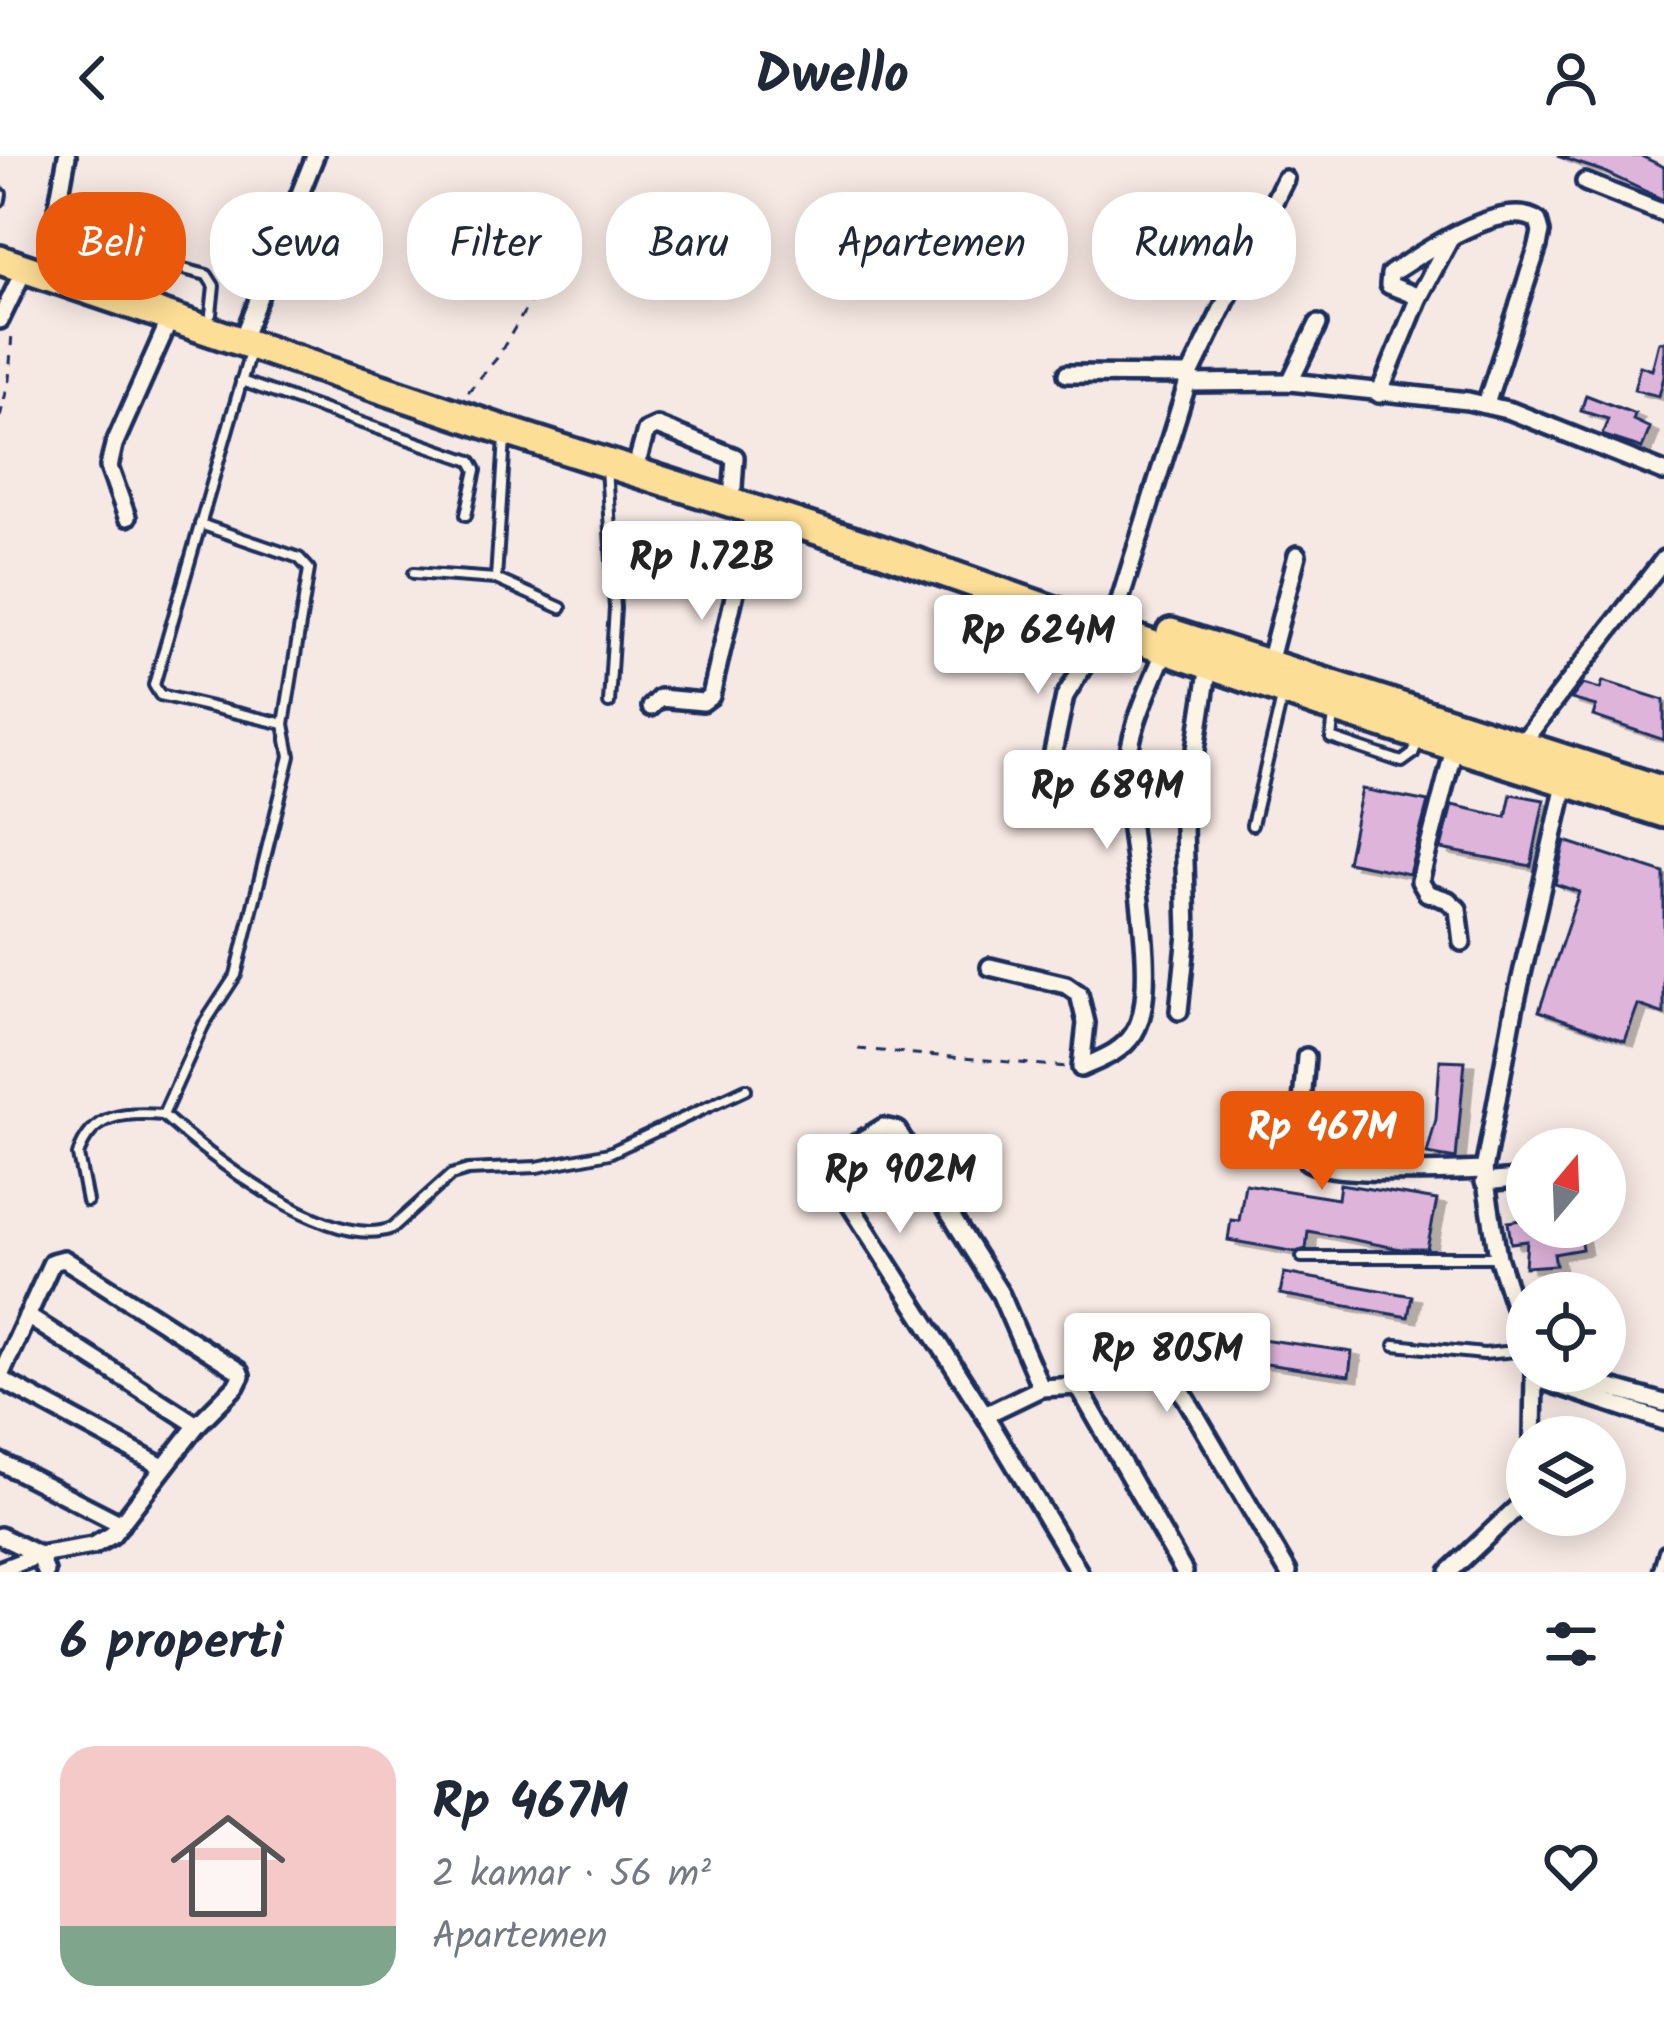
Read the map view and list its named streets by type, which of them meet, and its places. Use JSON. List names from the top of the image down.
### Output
{
  "north": "top",
  "page": {
    "header": "Dwello",
    "chip": [
      "Beli",
      "Sewa",
      "Filter",
      "Baru",
      "Apartemen",
      "Rumah"
    ],
    "price": [
      "Rp 1.72B",
      "Rp 624M",
      "Rp 689M",
      "Rp 467M",
      "Rp 902M",
      "Rp 805M"
    ],
    "heading": "6 properti",
    "list": [
      {
        "name": "Rp 467M",
        "note": "2 kamar · 56 m² · Apartemen"
      }
    ]
  }
}
